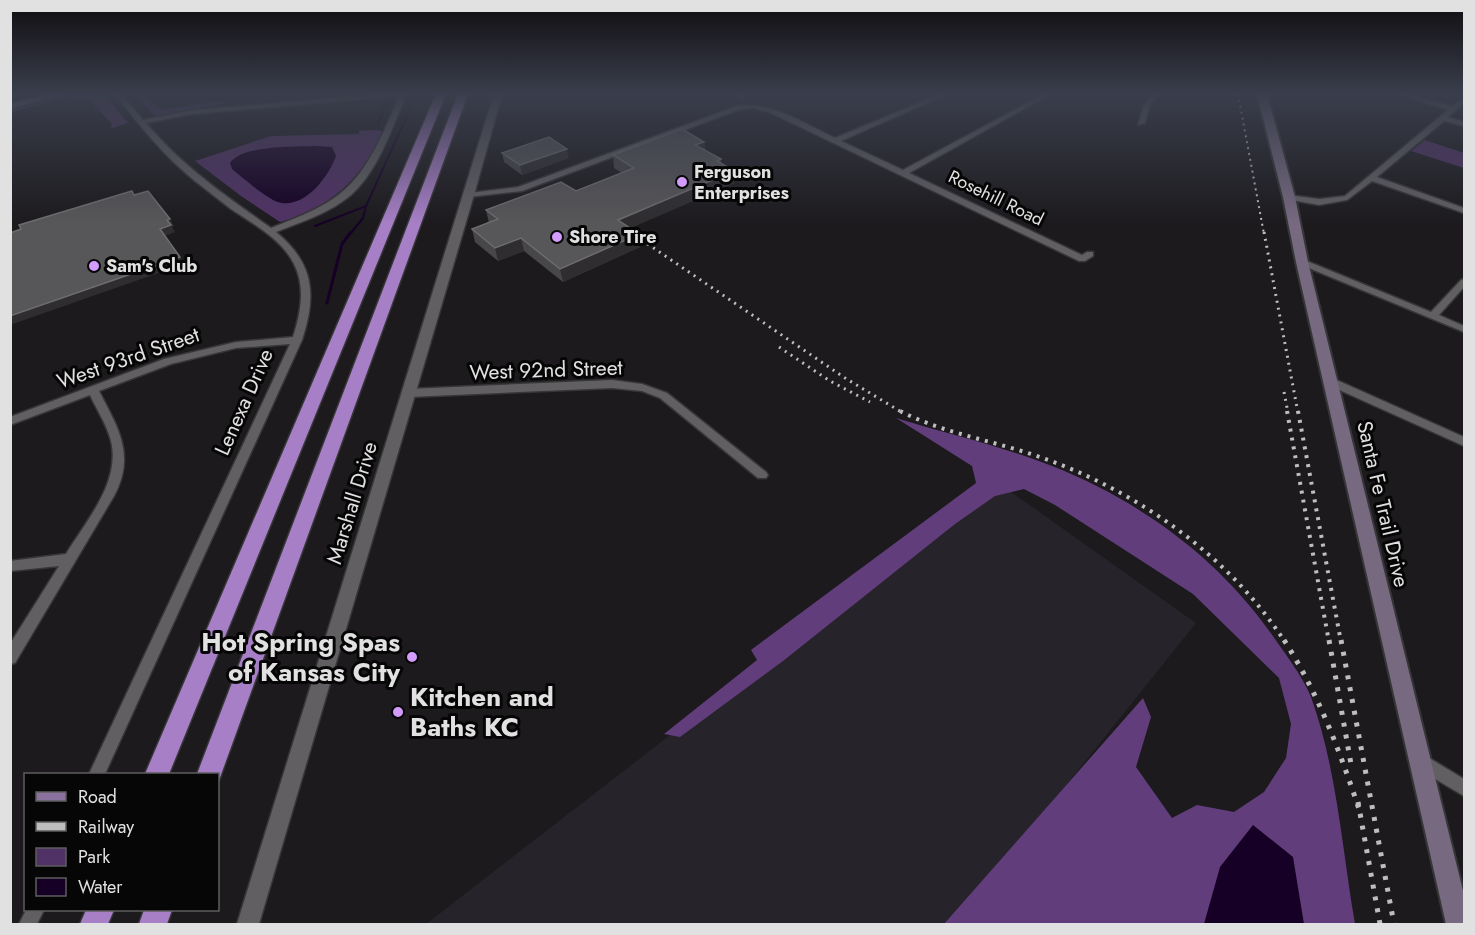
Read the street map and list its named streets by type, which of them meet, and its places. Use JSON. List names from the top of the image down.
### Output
{
  "streets": {
    "main road": ["Santa Fe Trail Drive"],
    "street": [
      "Rosehill Road",
      "West 93rd Street",
      "West 92nd Street",
      "Lenexa Drive",
      "Marshall Drive"
    ]
  },
  "crossings": [
    ["Rosehill Road", "Marshall Drive"],
    ["West 93rd Street", "Lenexa Drive"],
    ["West 92nd Street", "Marshall Drive"]
  ],
  "places": [
    "Ferguson Enterprises",
    "Shore Tire",
    "Sam's Club",
    "Hot Spring Spas of Kansas City",
    "Kitchen and Baths KC"
  ],
  "legend": [
    "Road",
    "Railway",
    "Park",
    "Water"
  ]
}
